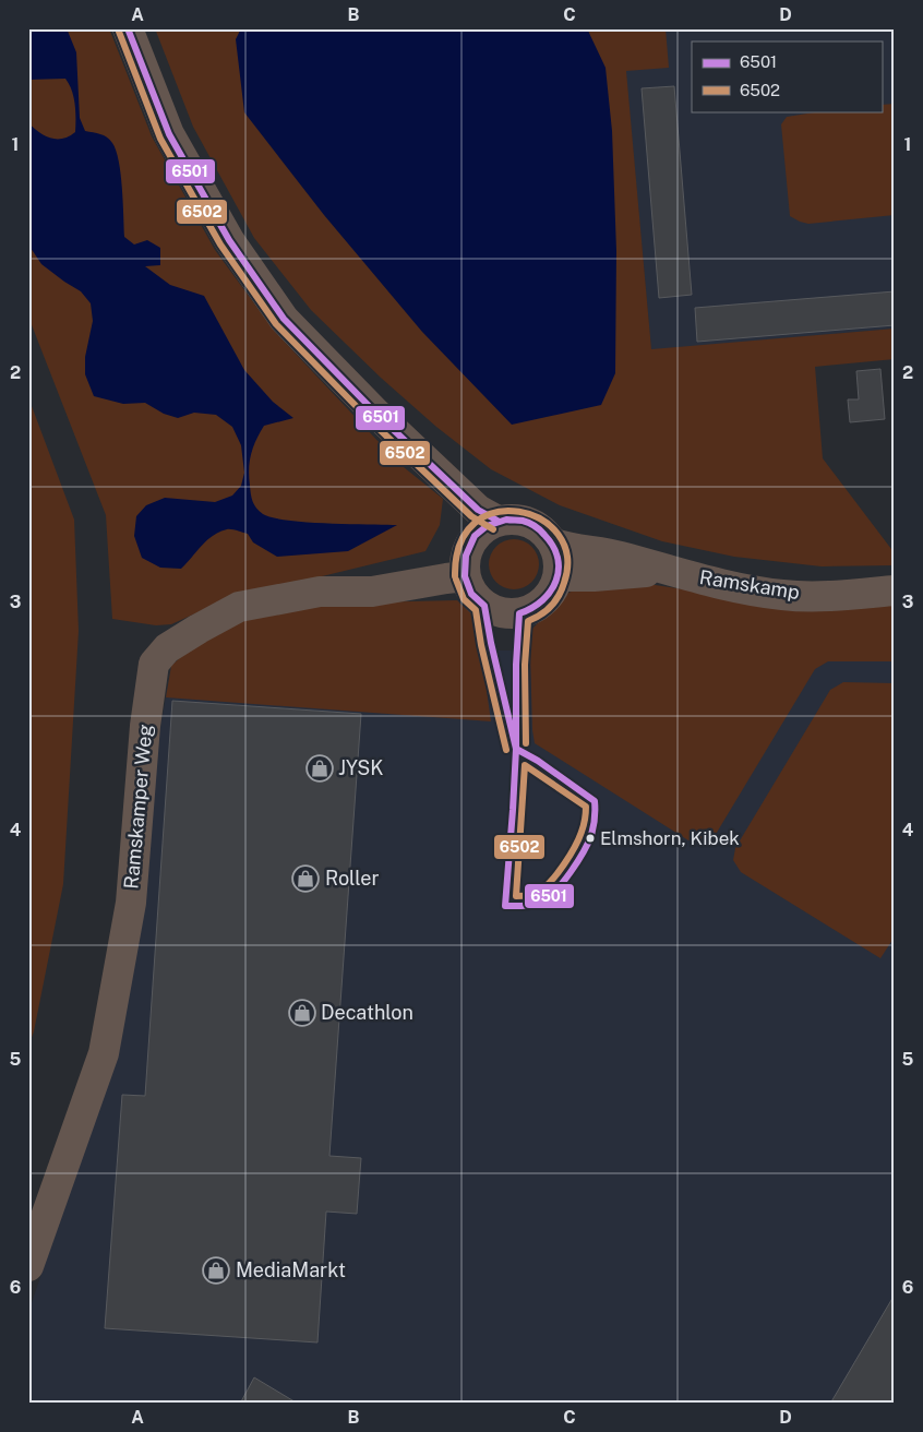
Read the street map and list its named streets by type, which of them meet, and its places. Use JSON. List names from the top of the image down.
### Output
{
  "streets": {
    "street": ["Ramskamp", "Ramskamper Weg"]
  },
  "crossings": [
    ["Ramskamp", "Ramskamper Weg"]
  ],
  "places": {
    "shop": [
      "JYSK",
      "Roller",
      "Decathlon",
      "MediaMarkt"
    ],
    "other": ["Elmshorn, Kibek"]
  },
  "lines": ["transit line 6501", "transit line 6502"],
  "legend": ["6501", "6502"],
  "grid": {
    "columns": [
      "A",
      "B",
      "C",
      "D"
    ],
    "rows": [
      "1",
      "2",
      "3",
      "4",
      "5",
      "6"
    ]
  }
}
